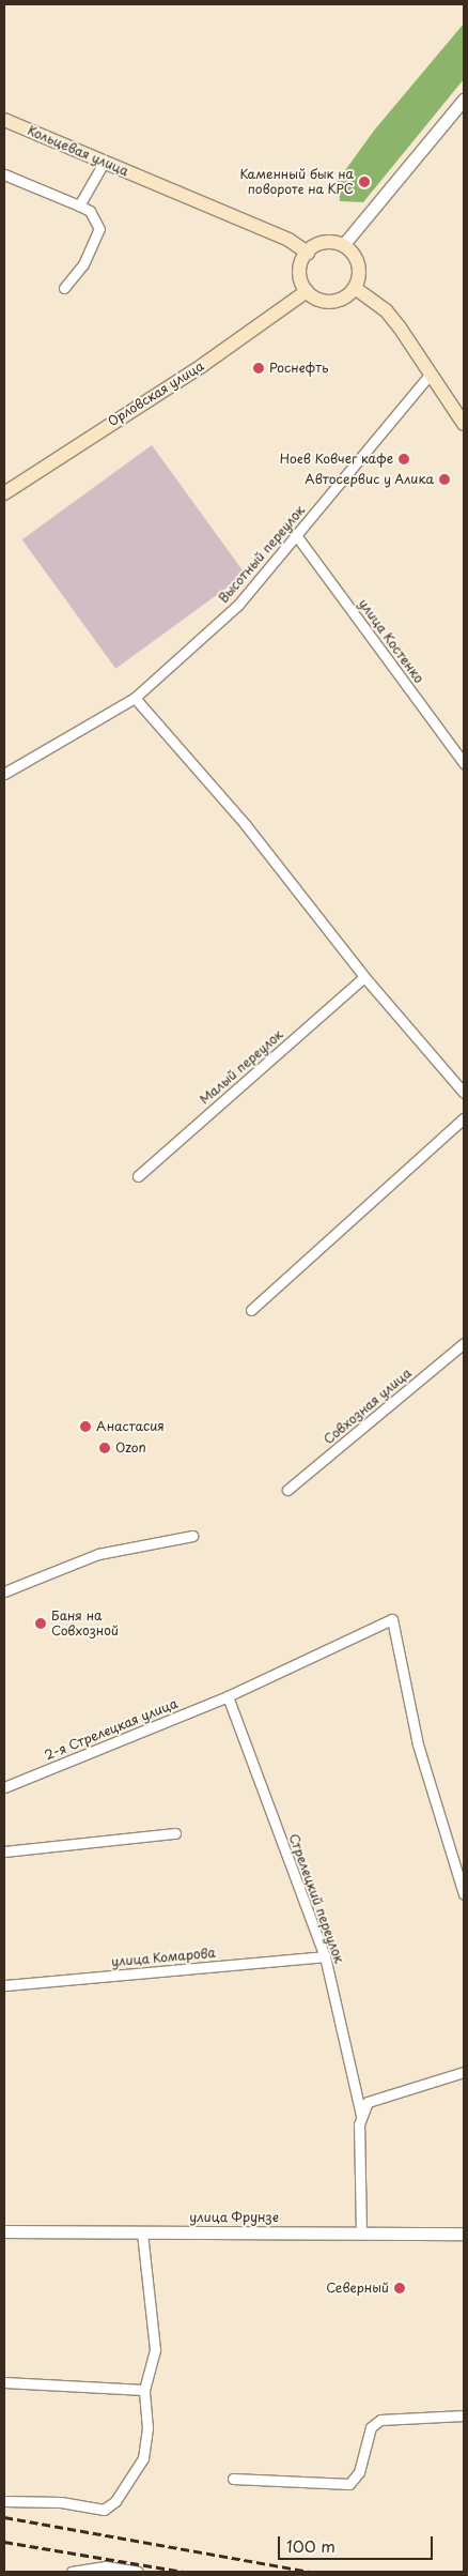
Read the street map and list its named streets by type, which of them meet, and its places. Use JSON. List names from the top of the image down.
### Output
{
  "streets": {
    "main road": ["Кольцевая улица", "Орловская улица"],
    "street": [
      "Высотный переулок",
      "улица Костенко",
      "Малый переулок",
      "Совхозная улица",
      "2-я Стрелецкая улица",
      "Стрелецкий переулок",
      "улица Комарова",
      "улица Фрунзе"
    ]
  },
  "crossings": [
    ["Кольцевая улица", "Орловская улица"],
    ["Высотный переулок", "улица Костенко"],
    ["2-я Стрелецкая улица", "Стрелецкий переулок"],
    ["Стрелецкий переулок", "улица Комарова"],
    ["Стрелецкий переулок", "улица Фрунзе"]
  ],
  "places": [
    "Каменный бык на повороте на КРС",
    "Роснефть",
    "Ноев Ковчег кафе",
    "Автосервис у Алика",
    "Анастасия",
    "Ozon",
    "Баня на Совхозной",
    "Северный"
  ],
  "scale_bar": "100 m"
}
